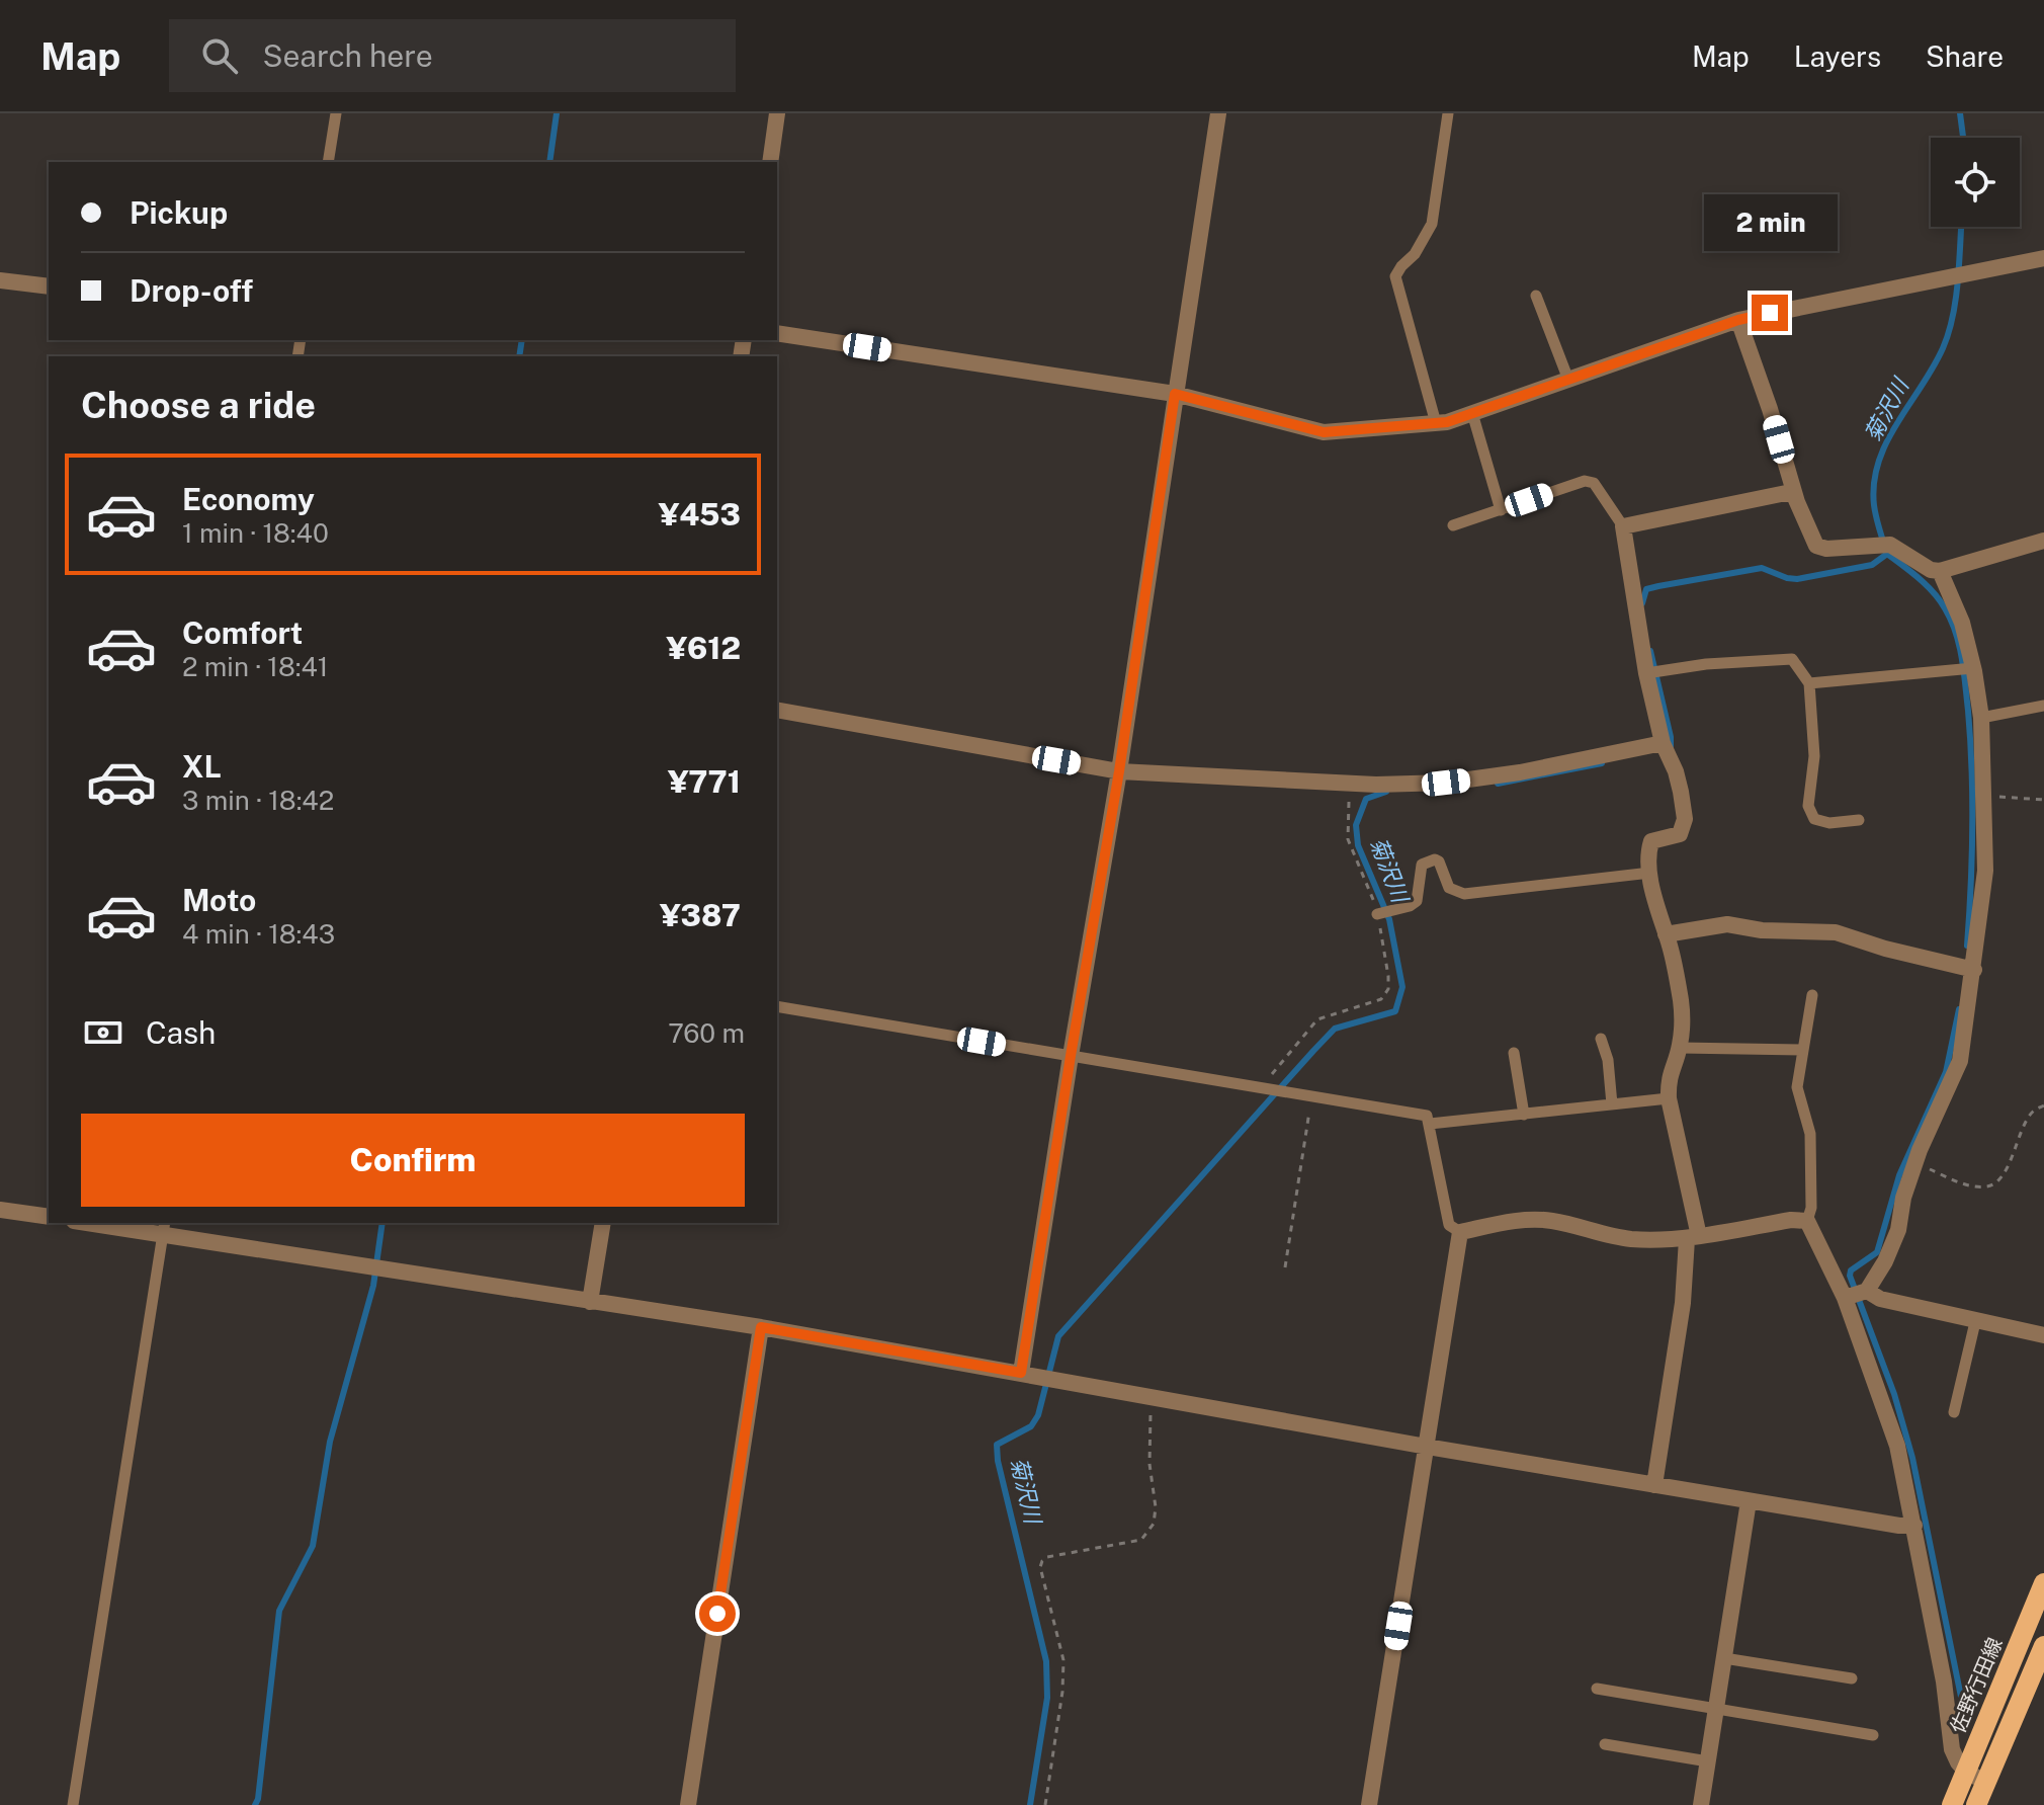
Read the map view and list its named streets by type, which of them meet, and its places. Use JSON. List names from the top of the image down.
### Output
{
  "streets": {
    "main road": ["佐野行田線"]
  },
  "water": ["菊沢川"],
  "page": {
    "header": "Map",
    "search": "Search here",
    "nav": ["Map", "Layers", "Share"],
    "banner": ["Pickup", "Drop-off"],
    "bubble": "2 min",
    "heading": "Choose a ride",
    "list": [
      {
        "name": "Economy",
        "note": "1 min · 18:40",
        "value": "¥453"
      },
      {
        "name": "Comfort",
        "note": "2 min · 18:41",
        "value": "¥612"
      },
      {
        "name": "XL",
        "note": "3 min · 18:42",
        "value": "¥771"
      },
      {
        "name": "Moto",
        "note": "4 min · 18:43",
        "value": "¥387"
      }
    ],
    "pay": ["Cash", "760 m"],
    "buttons": "Confirm"
  }
}
